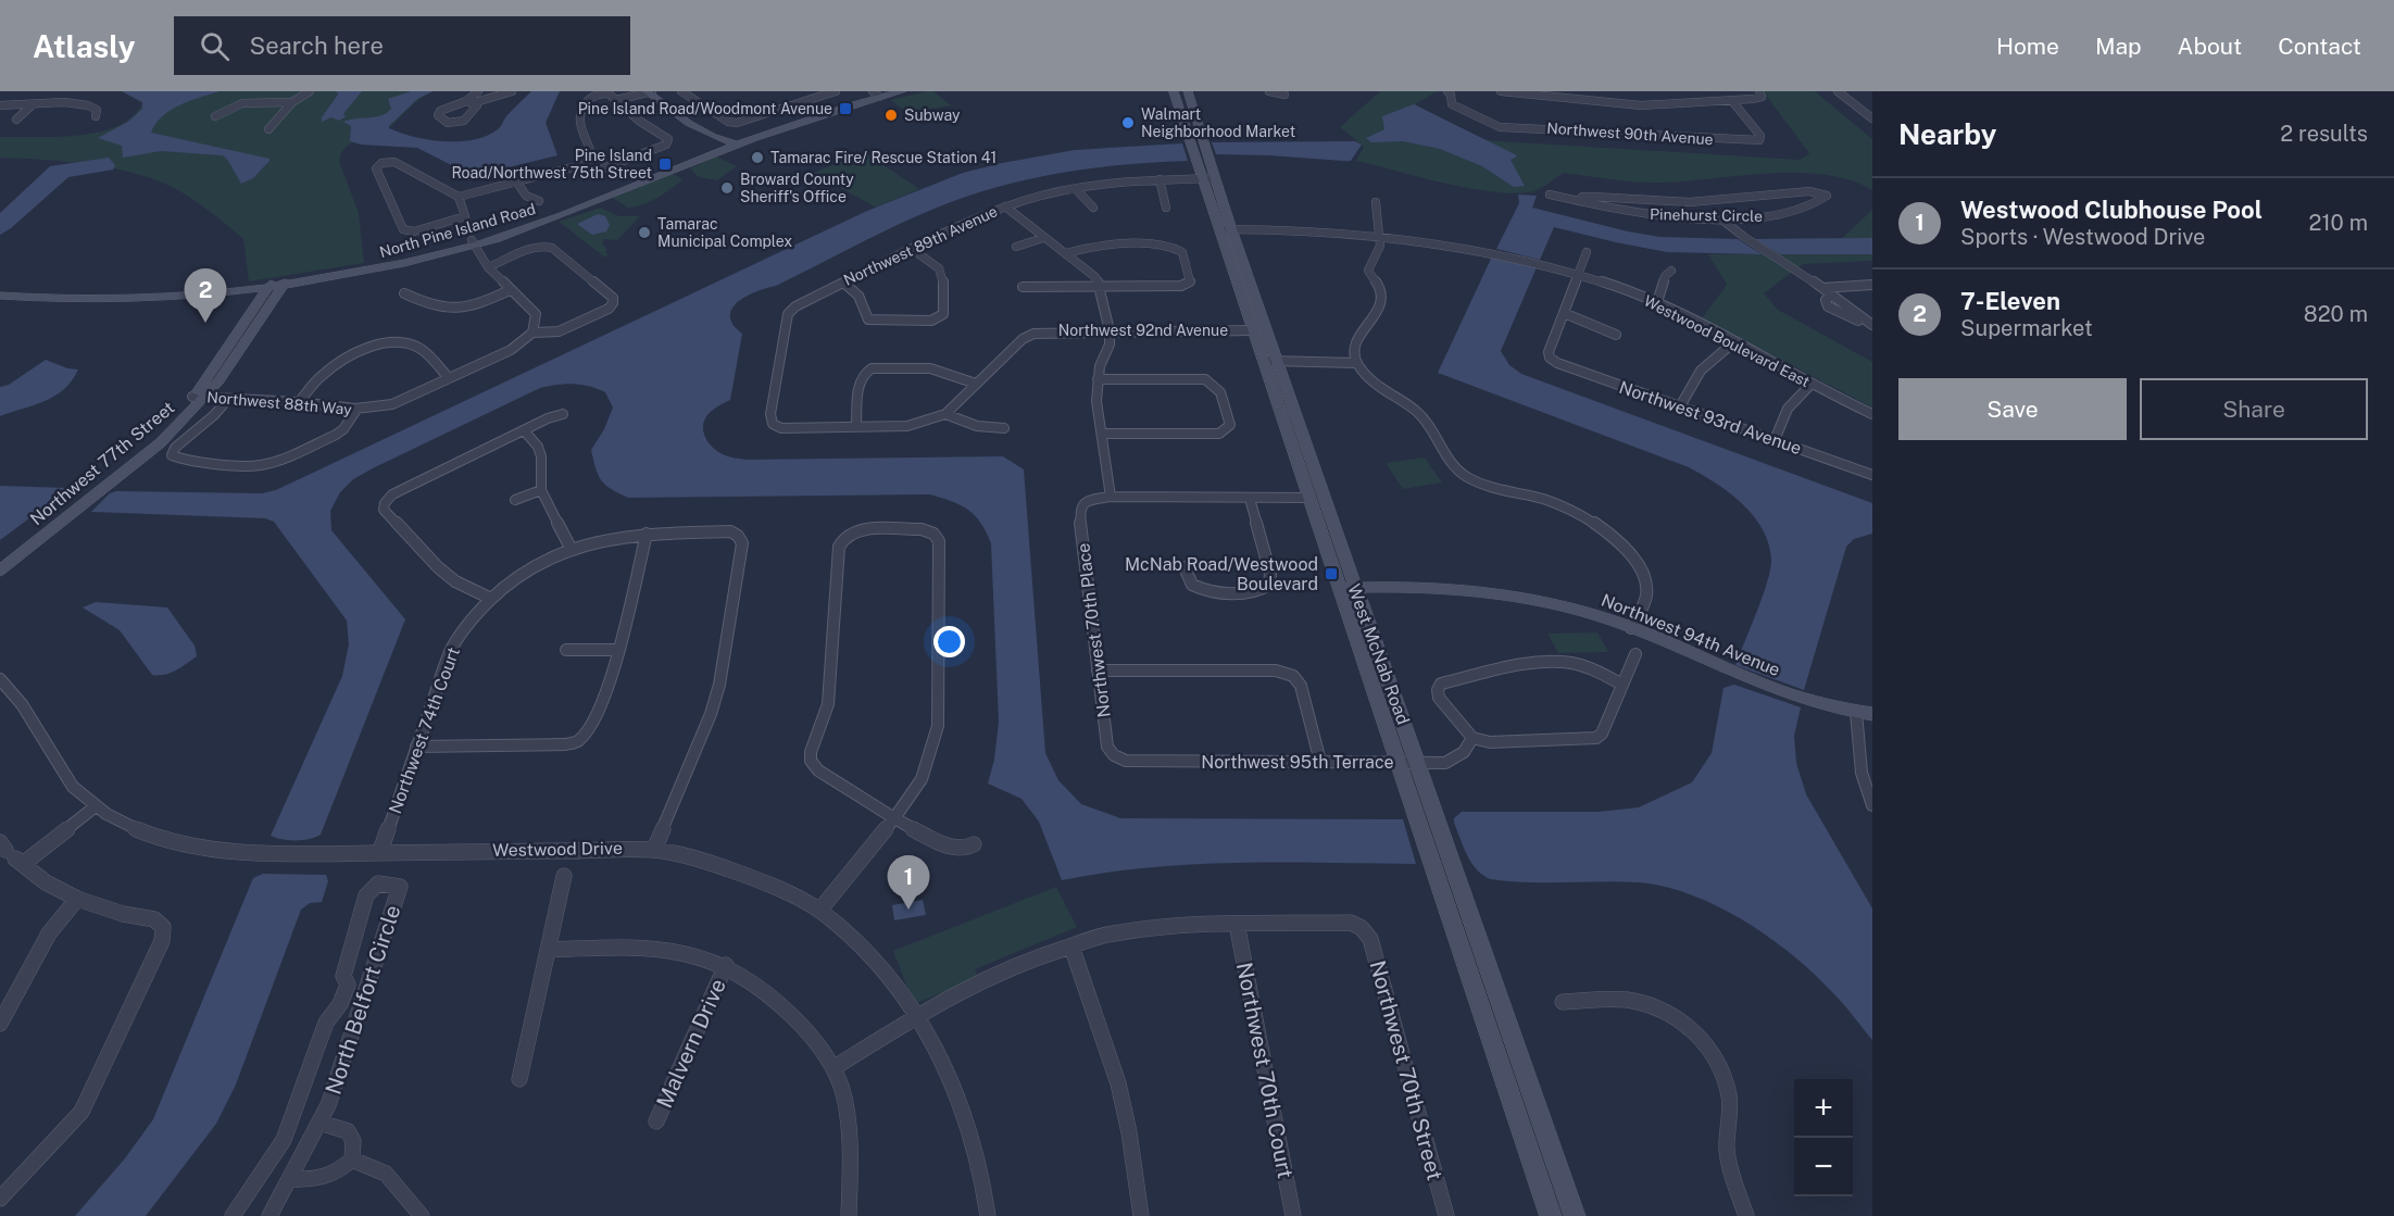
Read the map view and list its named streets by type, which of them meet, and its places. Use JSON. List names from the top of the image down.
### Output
{
  "streets": {
    "main road": [
      "North Pine Island Road",
      "Northwest 77th Street",
      "Northwest 94th Avenue",
      "West McNab Road"
    ],
    "street": [
      "Northwest 90th Avenue",
      "Pinehurst Circle",
      "Northwest 89th Avenue",
      "Northwest 92nd Avenue",
      "Westwood Boulevard East",
      "Northwest 88th Way",
      "Northwest 93rd Avenue",
      "Northwest 70th Place",
      "Northwest 74th Court",
      "Northwest 95th Terrace",
      "Westwood Drive",
      "North Belfort Circle",
      "Malvern Drive",
      "Northwest 70th Court",
      "Northwest 70th Street"
    ]
  },
  "crossings": [
    ["North Pine Island Road", "Northwest 77th Street"],
    ["Northwest 89th Avenue", "West McNab Road"],
    ["Northwest 92nd Avenue", "West McNab Road"],
    ["Westwood Boulevard East", "West McNab Road"],
    ["Northwest 88th Way", "Northwest 77th Street"],
    ["Northwest 70th Place", "Northwest 95th Terrace"],
    ["Northwest 94th Avenue", "West McNab Road"],
    ["West McNab Road", "Northwest 95th Terrace"],
    ["Northwest 74th Court", "Westwood Drive"],
    ["Northwest 70th Court", "Northwest 70th Street"]
  ],
  "places": {
    "transit": ["Pine Island Road/Woodmont Avenue", "Pine Island Road/Northwest 75th Street", "McNab Road/Westwood Boulevard"],
    "other": [
      "Subway",
      "Walmart Neighborhood Market",
      "Tamarac Fire/ Rescue Station 41",
      "Broward County Sheriff's Office",
      "Tamarac Municipal Complex"
    ]
  },
  "page": {
    "header": "Atlasly",
    "search": "Search here",
    "nav": [
      "Home",
      "Map",
      "About",
      "Contact"
    ],
    "heading": ["Nearby", "2 results"],
    "list": [
      {
        "mark": "1",
        "name": "Westwood Clubhouse Pool",
        "note": "Sports · Westwood Drive",
        "value": "210 m"
      },
      {
        "mark": "2",
        "name": "7-Eleven",
        "note": "Supermarket",
        "value": "820 m"
      }
    ],
    "pins": ["2", "1"],
    "buttons": ["Save", "Share"],
    "map_buttons": ["+", "−"]
  }
}
